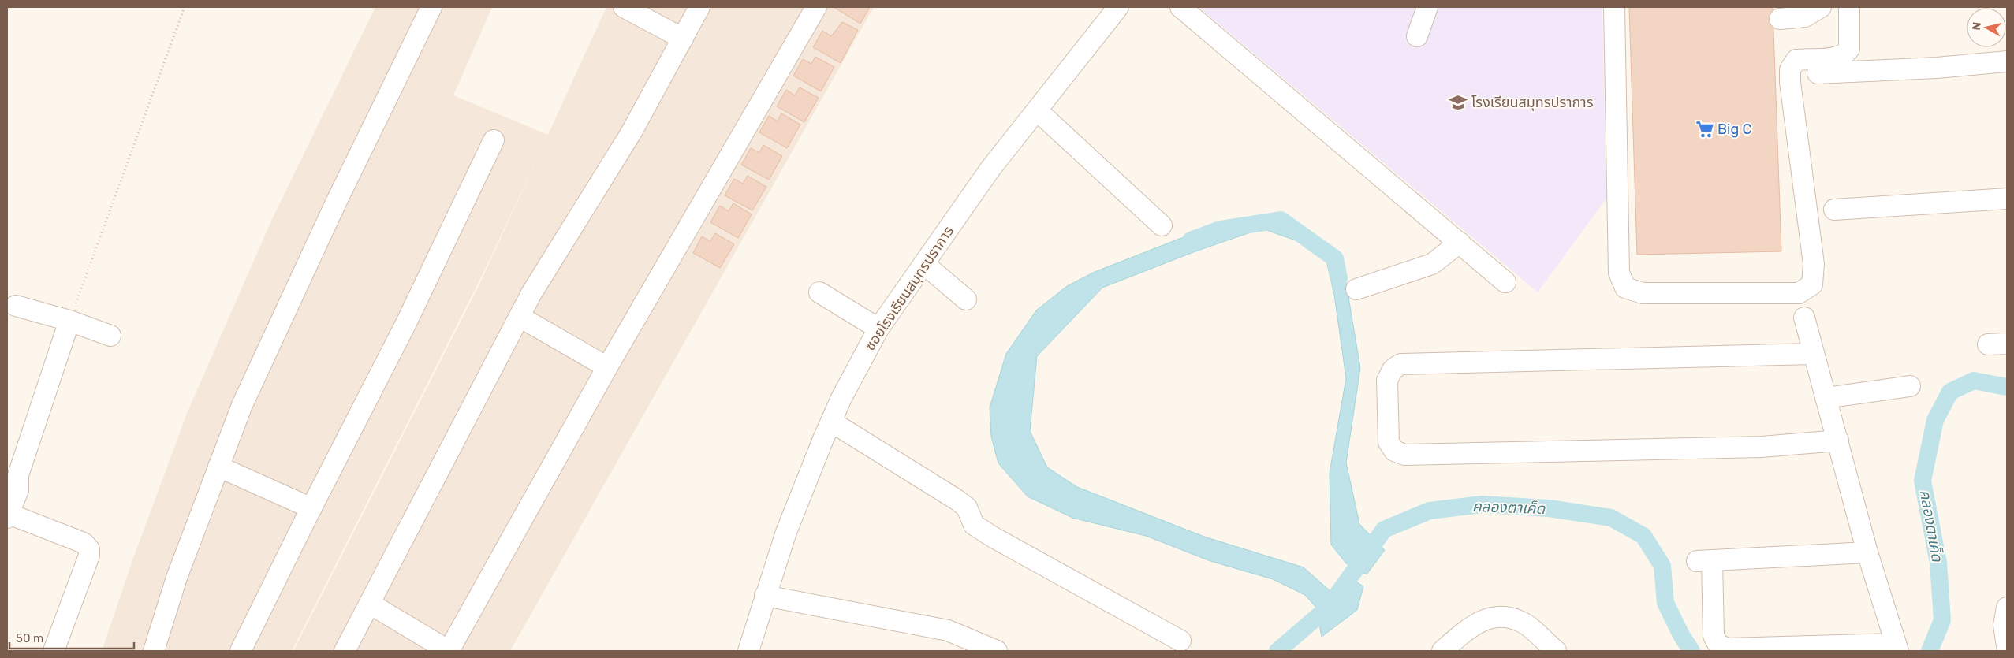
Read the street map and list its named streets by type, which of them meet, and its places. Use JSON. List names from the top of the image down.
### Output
{
  "streets": {
    "street": ["ซอยโรงเรียนสมุทรปราการ"]
  },
  "water": ["คลองตาเค็ด"],
  "places": {
    "school or university": ["โรงเรียนสมุทรปราการ"],
    "supermarket": ["Big C"]
  },
  "scale_bar": "50 m",
  "north": "left"
}
